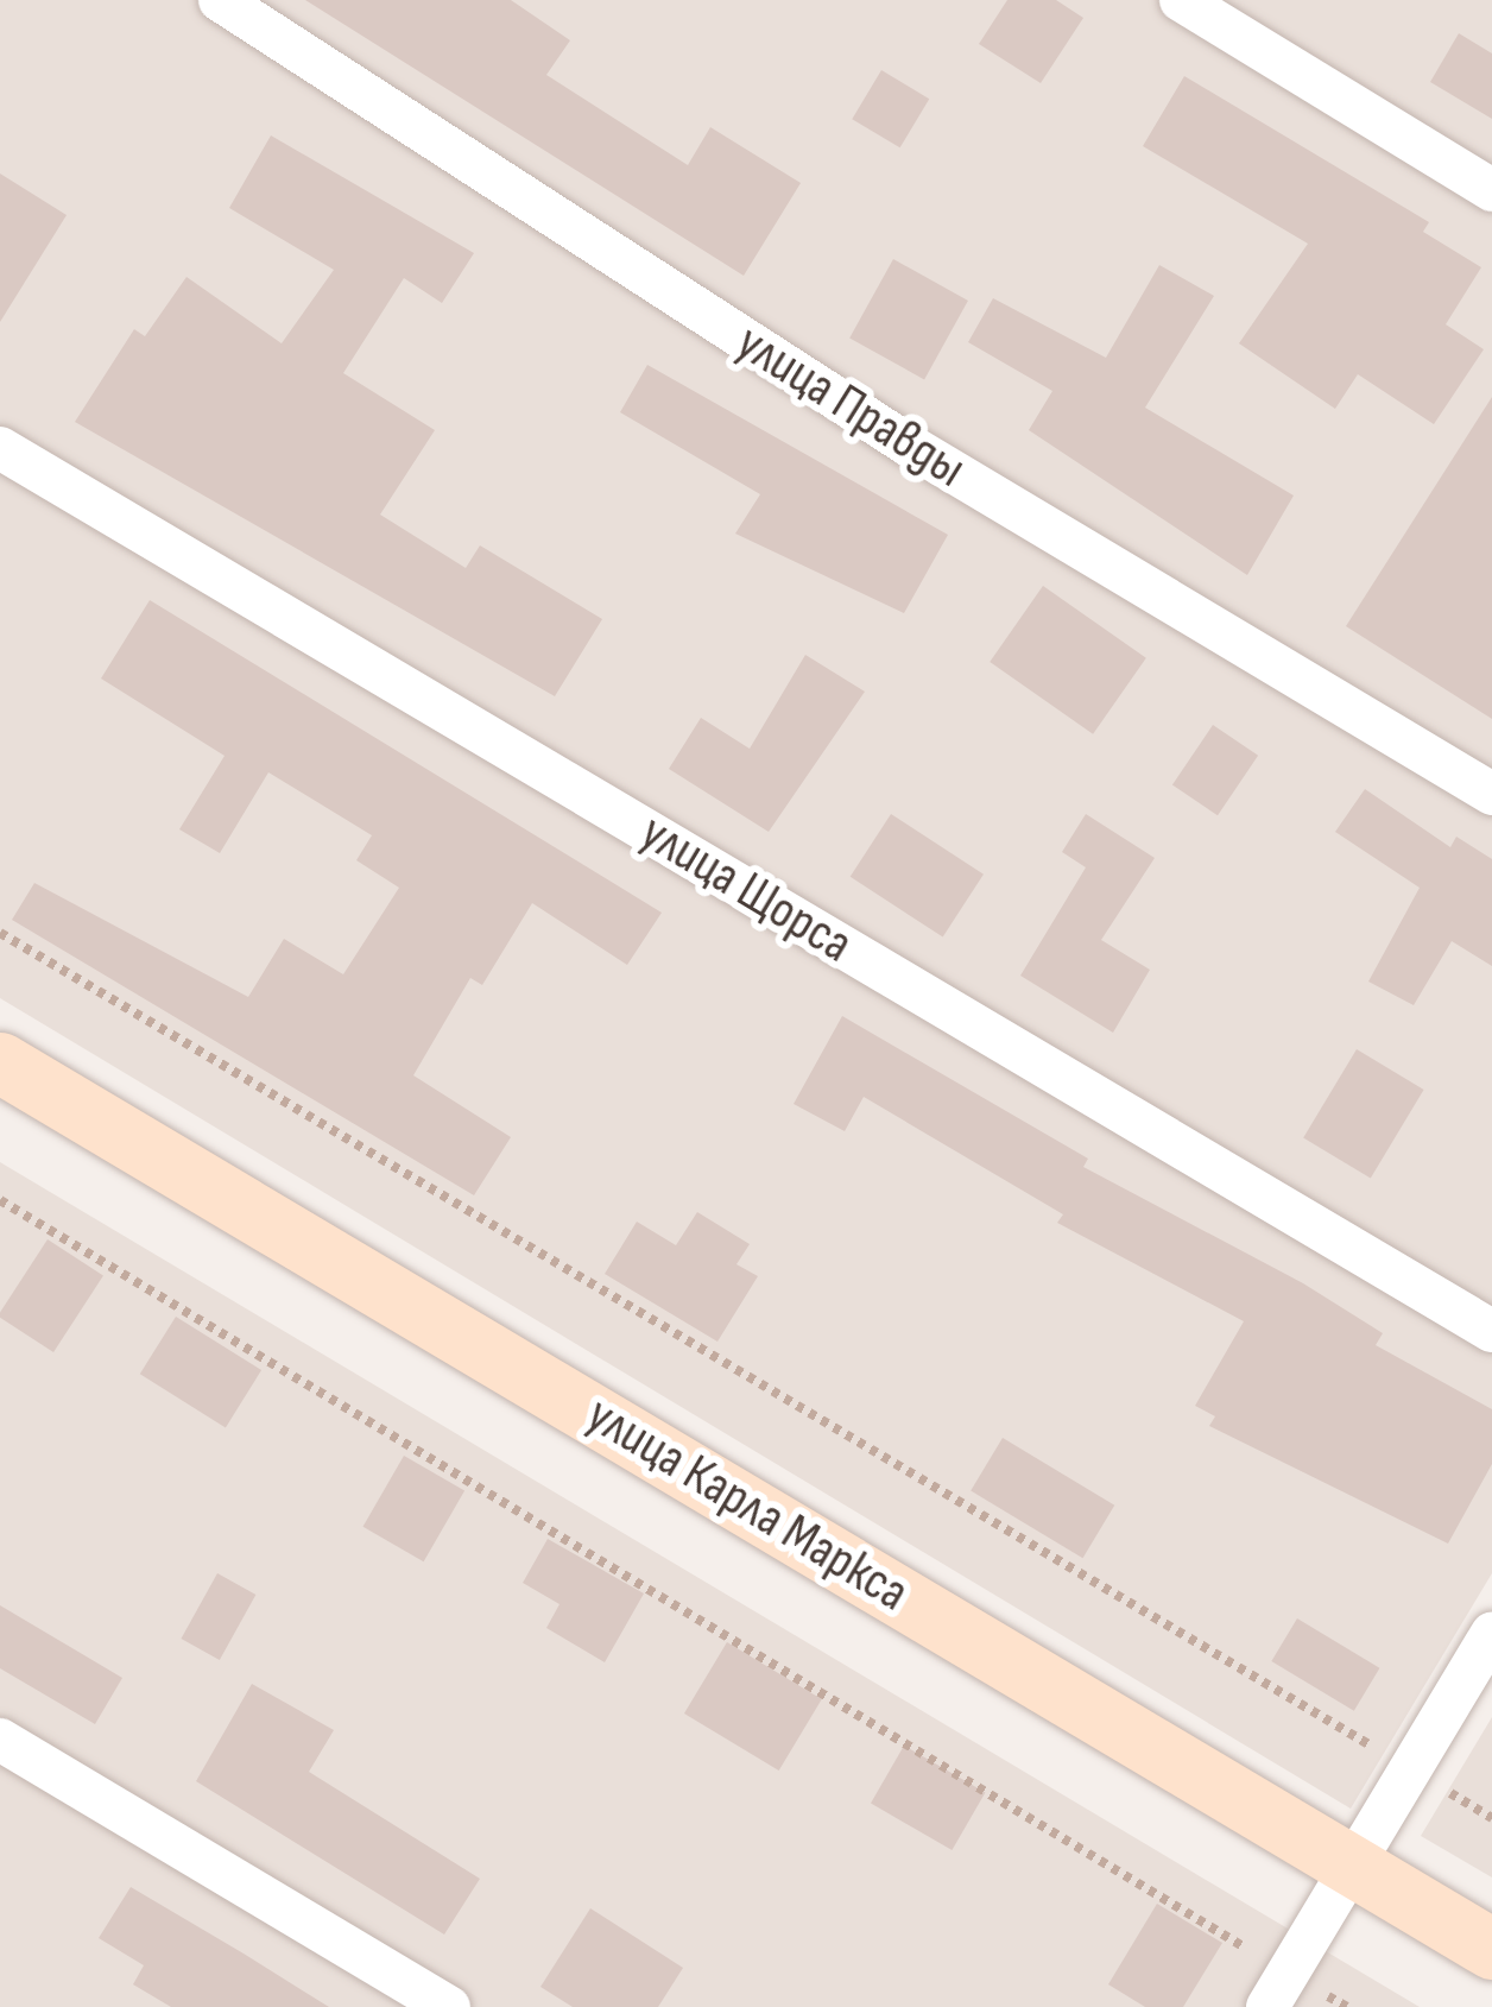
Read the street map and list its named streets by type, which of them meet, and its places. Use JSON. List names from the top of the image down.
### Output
{
  "streets": {
    "main road": ["улица Карла Маркса"],
    "street": ["улица Правды", "улица Щорса"]
  }
}
